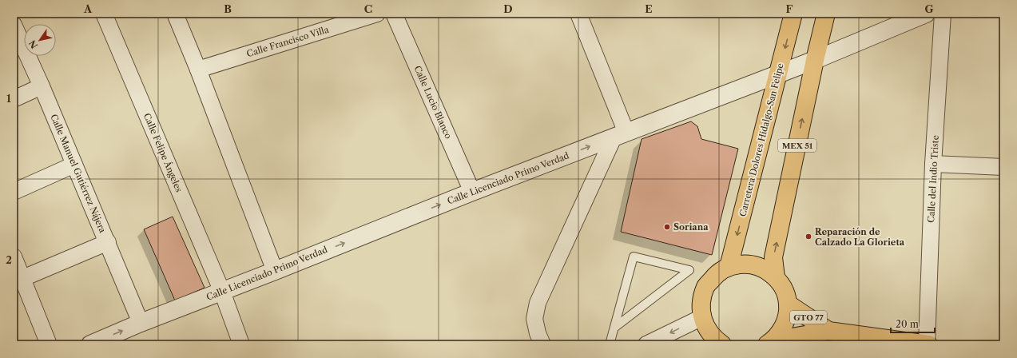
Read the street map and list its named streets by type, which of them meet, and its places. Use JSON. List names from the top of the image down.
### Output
{
  "streets": {
    "main road": ["Carretera Dolores Hidalgo-San Felipe", "MEX 51", "GTO 77"],
    "street": [
      "Calle Francisco Villa",
      "Calle Lucio Blanco",
      "Calle Felipe Ángeles",
      "Calle Manuel Gutiérrez Nájera",
      "Calle Licenciado Primo Verdad",
      "Calle del Indio Triste"
    ]
  },
  "crossings": [
    ["Calle Lucio Blanco", "Calle Licenciado Primo Verdad"],
    ["Carretera Dolores Hidalgo-San Felipe", "MEX 51"],
    ["Carretera Dolores Hidalgo-San Felipe", "Calle Licenciado Primo Verdad"],
    ["MEX 51", "Calle Licenciado Primo Verdad"],
    ["MEX 51", "GTO 77"],
    ["Calle Felipe Ángeles", "Calle Licenciado Primo Verdad"],
    ["Calle Manuel Gutiérrez Nájera", "Calle Licenciado Primo Verdad"],
    ["Calle del Indio Triste", "GTO 77"]
  ],
  "one_way": ["Calle Licenciado Primo Verdad"],
  "places": ["Soriana", "Reparación de Calzado La Glorieta"],
  "scale_bar": "20 m",
  "north": "bottom left",
  "grid": {
    "columns": [
      "A",
      "B",
      "C",
      "D",
      "E",
      "F",
      "G"
    ],
    "rows": ["1", "2"]
  }
}
